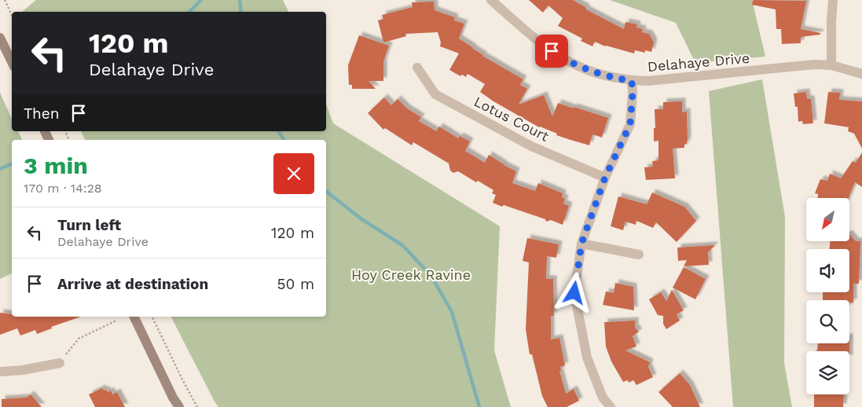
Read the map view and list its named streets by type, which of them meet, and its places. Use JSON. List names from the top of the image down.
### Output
{
  "streets": {
    "street": ["Delahaye Drive", "Lotus Court"]
  },
  "parks": ["Hoy Creek Ravine"],
  "north": "bottom left",
  "page": {
    "turn": ["120 m", "Delahaye Drive"],
    "then": "Then",
    "heading": ["3 min", "170 m · 14:28"],
    "list": [
      {
        "name": "Turn left",
        "note": "Delahaye Drive",
        "value": "120 m"
      },
      {
        "name": "Arrive at destination",
        "value": "50 m"
      }
    ]
  }
}
